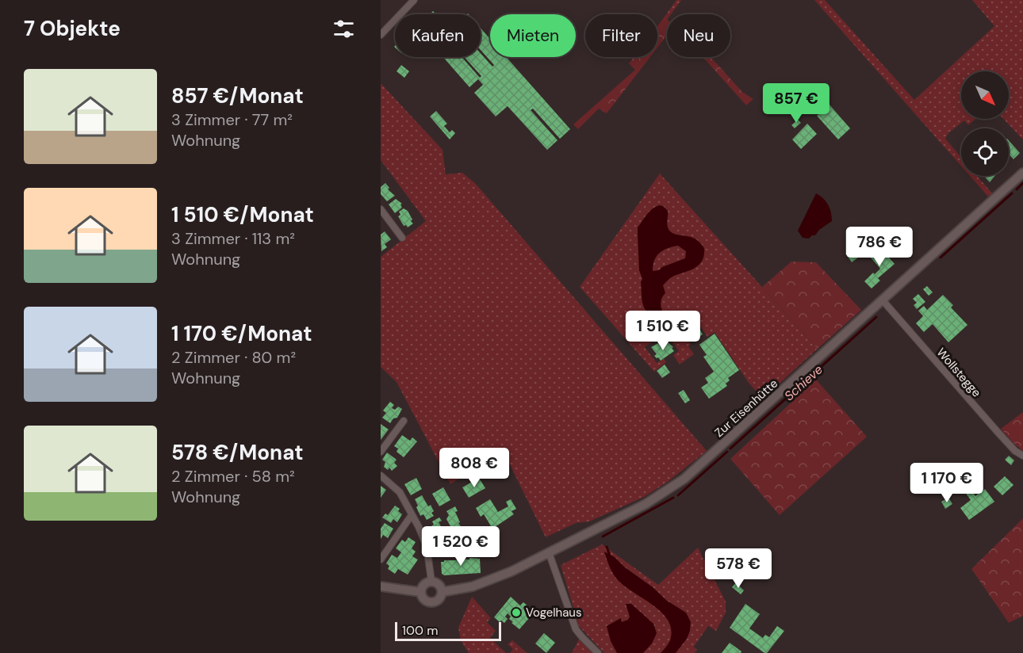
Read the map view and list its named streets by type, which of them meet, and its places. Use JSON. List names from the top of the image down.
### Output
{
  "streets": {
    "street": ["Wollstegge", "Zur Eisenhütte"]
  },
  "crossings": [
    ["Wollstegge", "Zur Eisenhütte"]
  ],
  "water": ["Schieve"],
  "places": ["Vogelhaus"],
  "scale_bar": "100 m",
  "north": "bottom right",
  "page": {
    "heading": "7 Objekte",
    "chip": [
      "Kaufen",
      "Mieten",
      "Filter",
      "Neu"
    ],
    "list": [
      {
        "name": "857 €/Monat",
        "note": "3 Zimmer · 77 m² · Wohnung"
      },
      {
        "name": "1 510 €/Monat",
        "note": "3 Zimmer · 113 m² · Wohnung"
      },
      {
        "name": "1 170 €/Monat",
        "note": "2 Zimmer · 80 m² · Wohnung"
      },
      {
        "name": "578 €/Monat",
        "note": "2 Zimmer · 58 m² · Wohnung"
      }
    ],
    "price": [
      "857 €",
      "786 €",
      "1 510 €",
      "808 €",
      "1 170 €",
      "1 520 €",
      "578 €"
    ],
    "scale": "100 m"
  }
}
